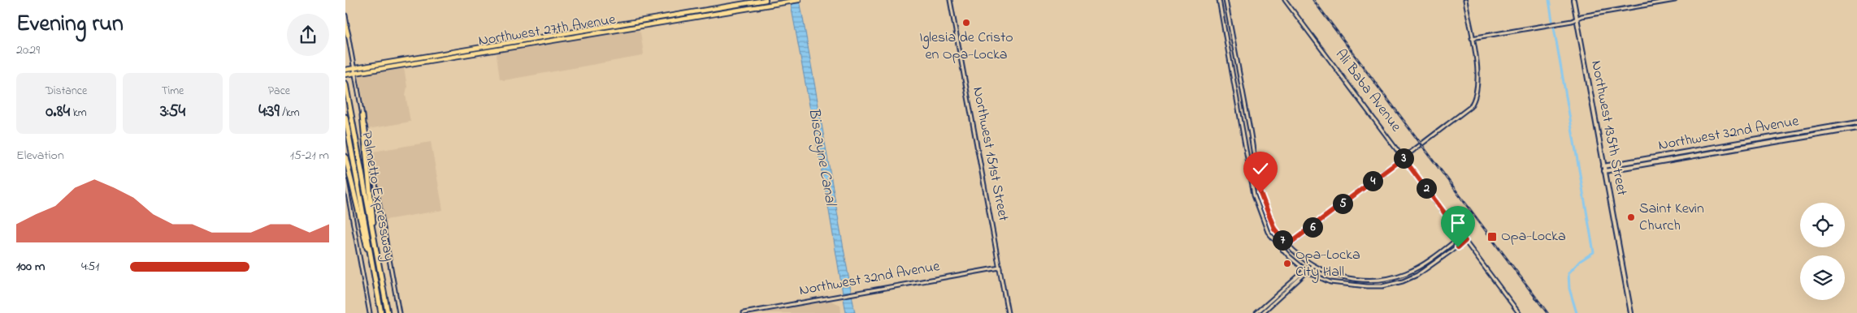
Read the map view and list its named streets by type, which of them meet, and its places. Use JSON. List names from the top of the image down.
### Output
{
  "streets": {
    "highway": ["Palmetto Expressway"],
    "main road": ["Northwest 27th Avenue", "Northwest 135th Street", "Northwest 32nd Avenue"],
    "street": ["Ali Baba Avenue", "Northwest 151st Street"]
  },
  "crossings": [
    ["Northwest 135th Street", "Northwest 32nd Avenue"],
    ["Northwest 32nd Avenue", "Northwest 151st Street"]
  ],
  "water": ["Biscayne Canal"],
  "places": {
    "other": ["Iglesia de Cristo en Opa-Locka", "Saint Kevin Church", "Opa-Locka City Hall"],
    "transit": ["Opa-Locka"]
  },
  "page": {
    "heading": ["Evening run", "20:29"],
    "stats": [
      ["Distance", "0.84 km"],
      ["Time", "3:54"],
      ["Pace", "4:39 /km"]
    ],
    "chart": ["Elevation", "15–21 m"],
    "pins": [
      "3",
      "4",
      "2",
      "5",
      "6",
      "7"
    ],
    "list": [
      {
        "name": "100 m",
        "note": "4:51"
      }
    ]
  }
}
